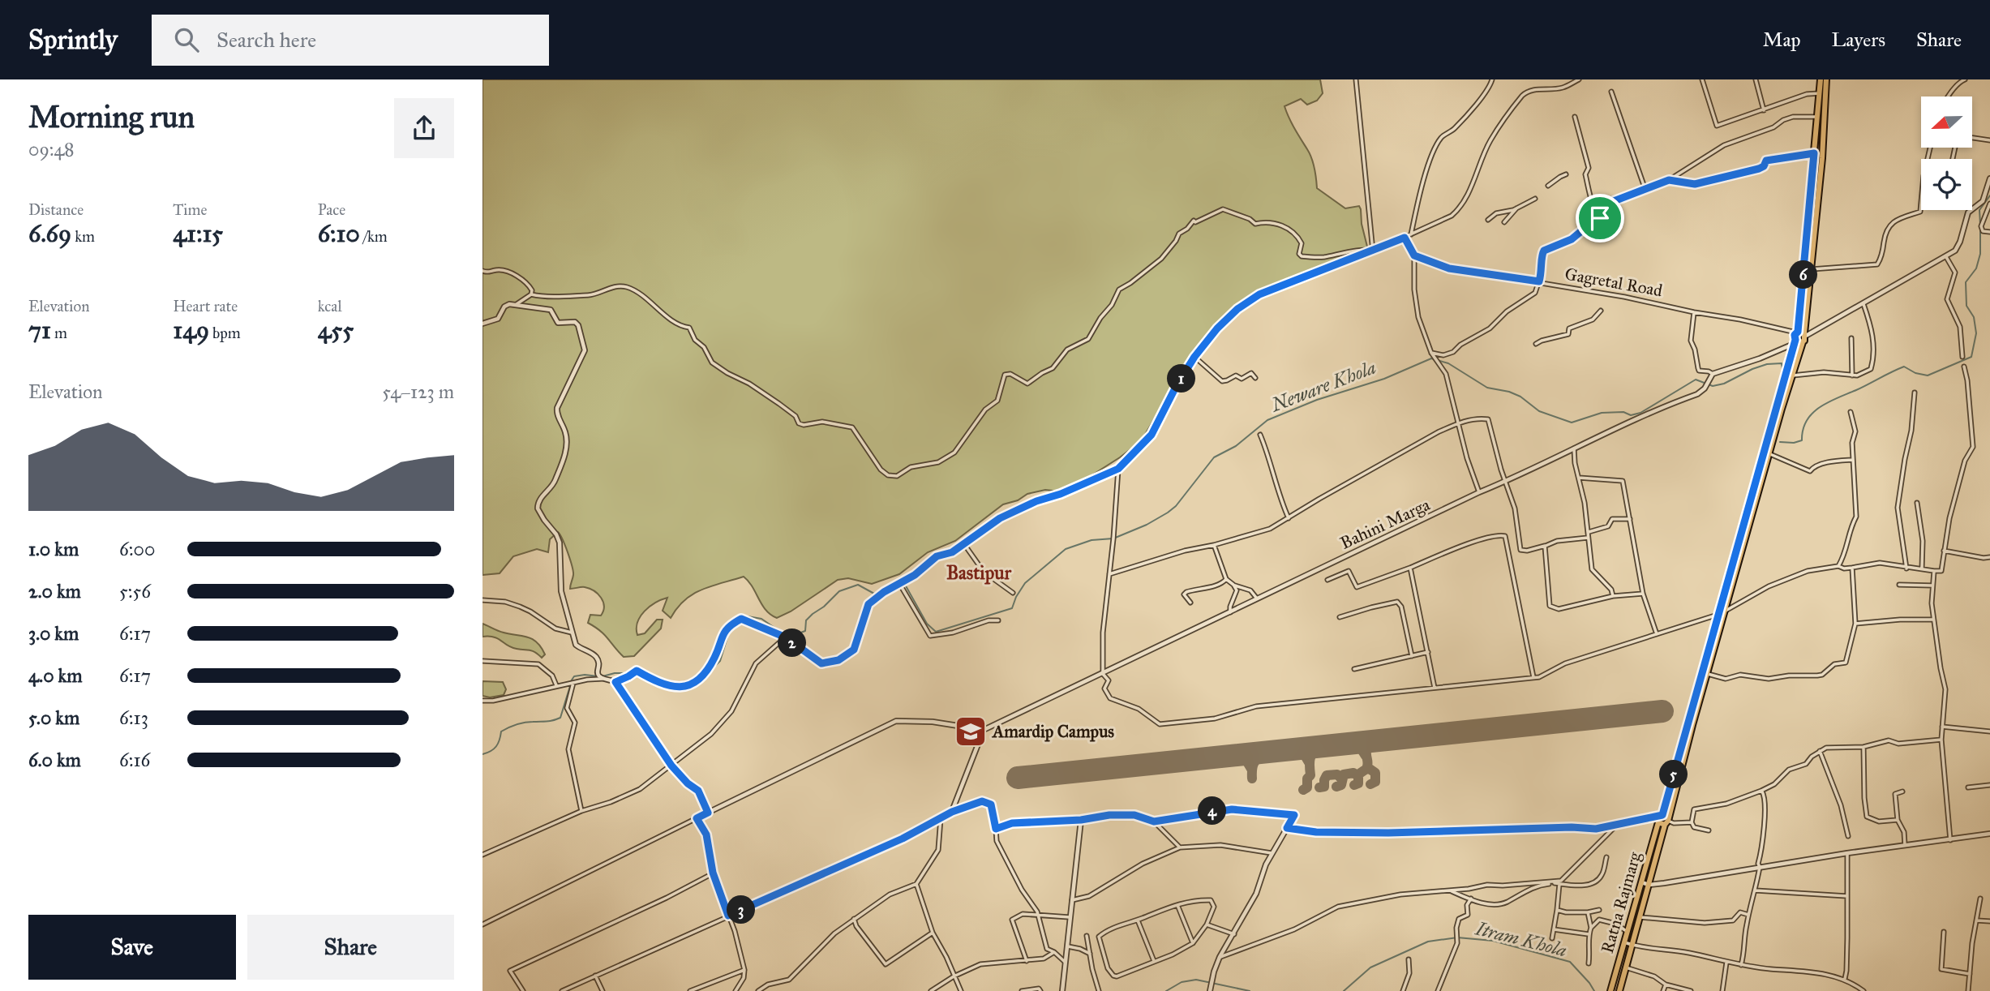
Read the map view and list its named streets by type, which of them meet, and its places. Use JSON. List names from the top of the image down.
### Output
{
  "streets": {
    "main road": ["Ratna Rajmarg"],
    "street": ["Gagretal Road", "Bahini Marga"]
  },
  "crossings": [
    ["Gagretal Road", "Ratna Rajmarg"]
  ],
  "districts": ["Bastipur"],
  "water": ["Neware Khola", "Itram Khola"],
  "places": {
    "school or university": ["Amardip Campus"]
  },
  "north": "left",
  "page": {
    "header": "Sprintly",
    "search": "Search here",
    "nav": ["Map", "Layers", "Share"],
    "heading": ["Morning run", "09:48"],
    "stats": [
      ["Distance", "6.69 km"],
      ["Time", "41:15"],
      ["Pace", "6:10 /km"],
      ["Elevation", "71 m"],
      ["Heart rate", "149 bpm"],
      ["kcal", "455"]
    ],
    "pins": [
      "6",
      "1",
      "2",
      "5",
      "4",
      "3"
    ],
    "chart": ["Elevation", "54–123 m"],
    "list": [
      {
        "name": "1.0 km",
        "note": "6:00"
      },
      {
        "name": "2.0 km",
        "note": "5:56"
      },
      {
        "name": "3.0 km",
        "note": "6:17"
      },
      {
        "name": "4.0 km",
        "note": "6:17"
      },
      {
        "name": "5.0 km",
        "note": "6:13"
      },
      {
        "name": "6.0 km",
        "note": "6:16"
      }
    ],
    "buttons": ["Save", "Share"]
  }
}
